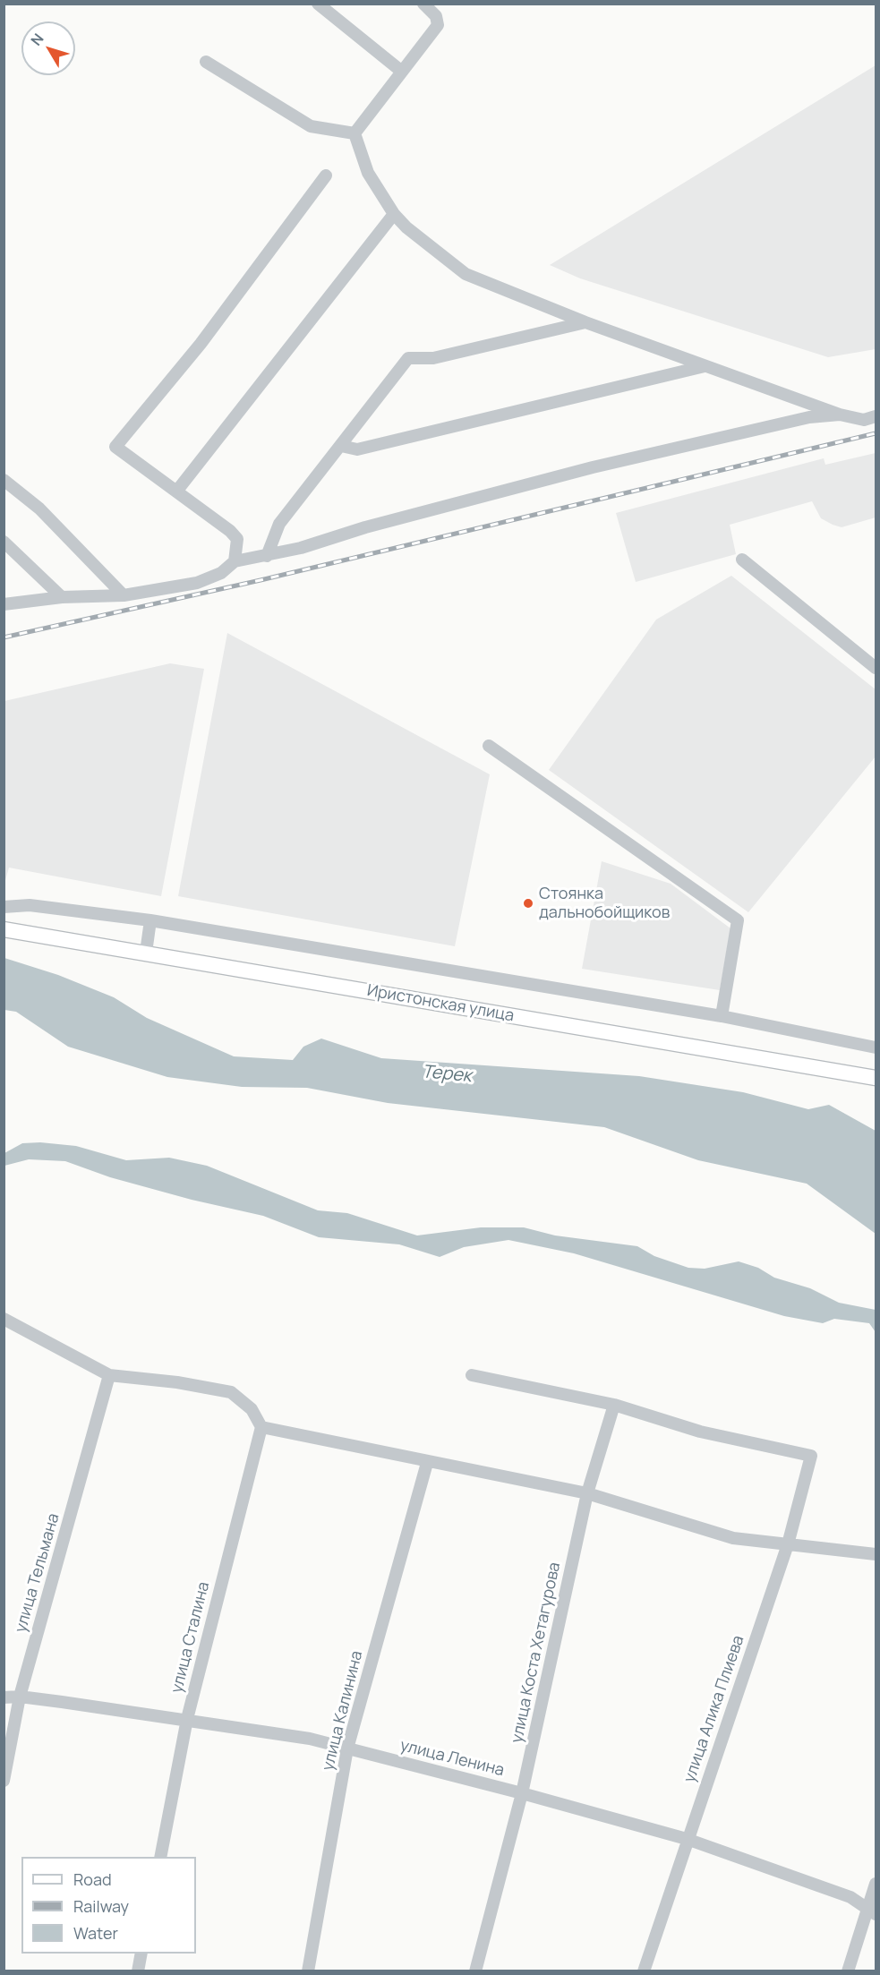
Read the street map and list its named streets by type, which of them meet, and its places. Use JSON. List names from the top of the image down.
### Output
{
  "streets": {
    "main road": ["Иристонская улица"],
    "street": [
      "улица Тельмана",
      "улица Сталина",
      "улица Коста Хетагурова",
      "улица Алика Плиева",
      "улица Калинина",
      "улица Ленина"
    ]
  },
  "crossings": [
    ["улица Тельмана", "улица Ленина"],
    ["улица Сталина", "улица Ленина"],
    ["улица Коста Хетагурова", "улица Алика Плиева"],
    ["улица Коста Хетагурова", "улица Ленина"],
    ["улица Алика Плиева", "улица Ленина"],
    ["улица Калинина", "улица Ленина"]
  ],
  "water": ["Терек"],
  "places": ["Стоянка дальнобойщиков"],
  "legend": ["Road", "Railway", "Water"],
  "north": "top left"
}
